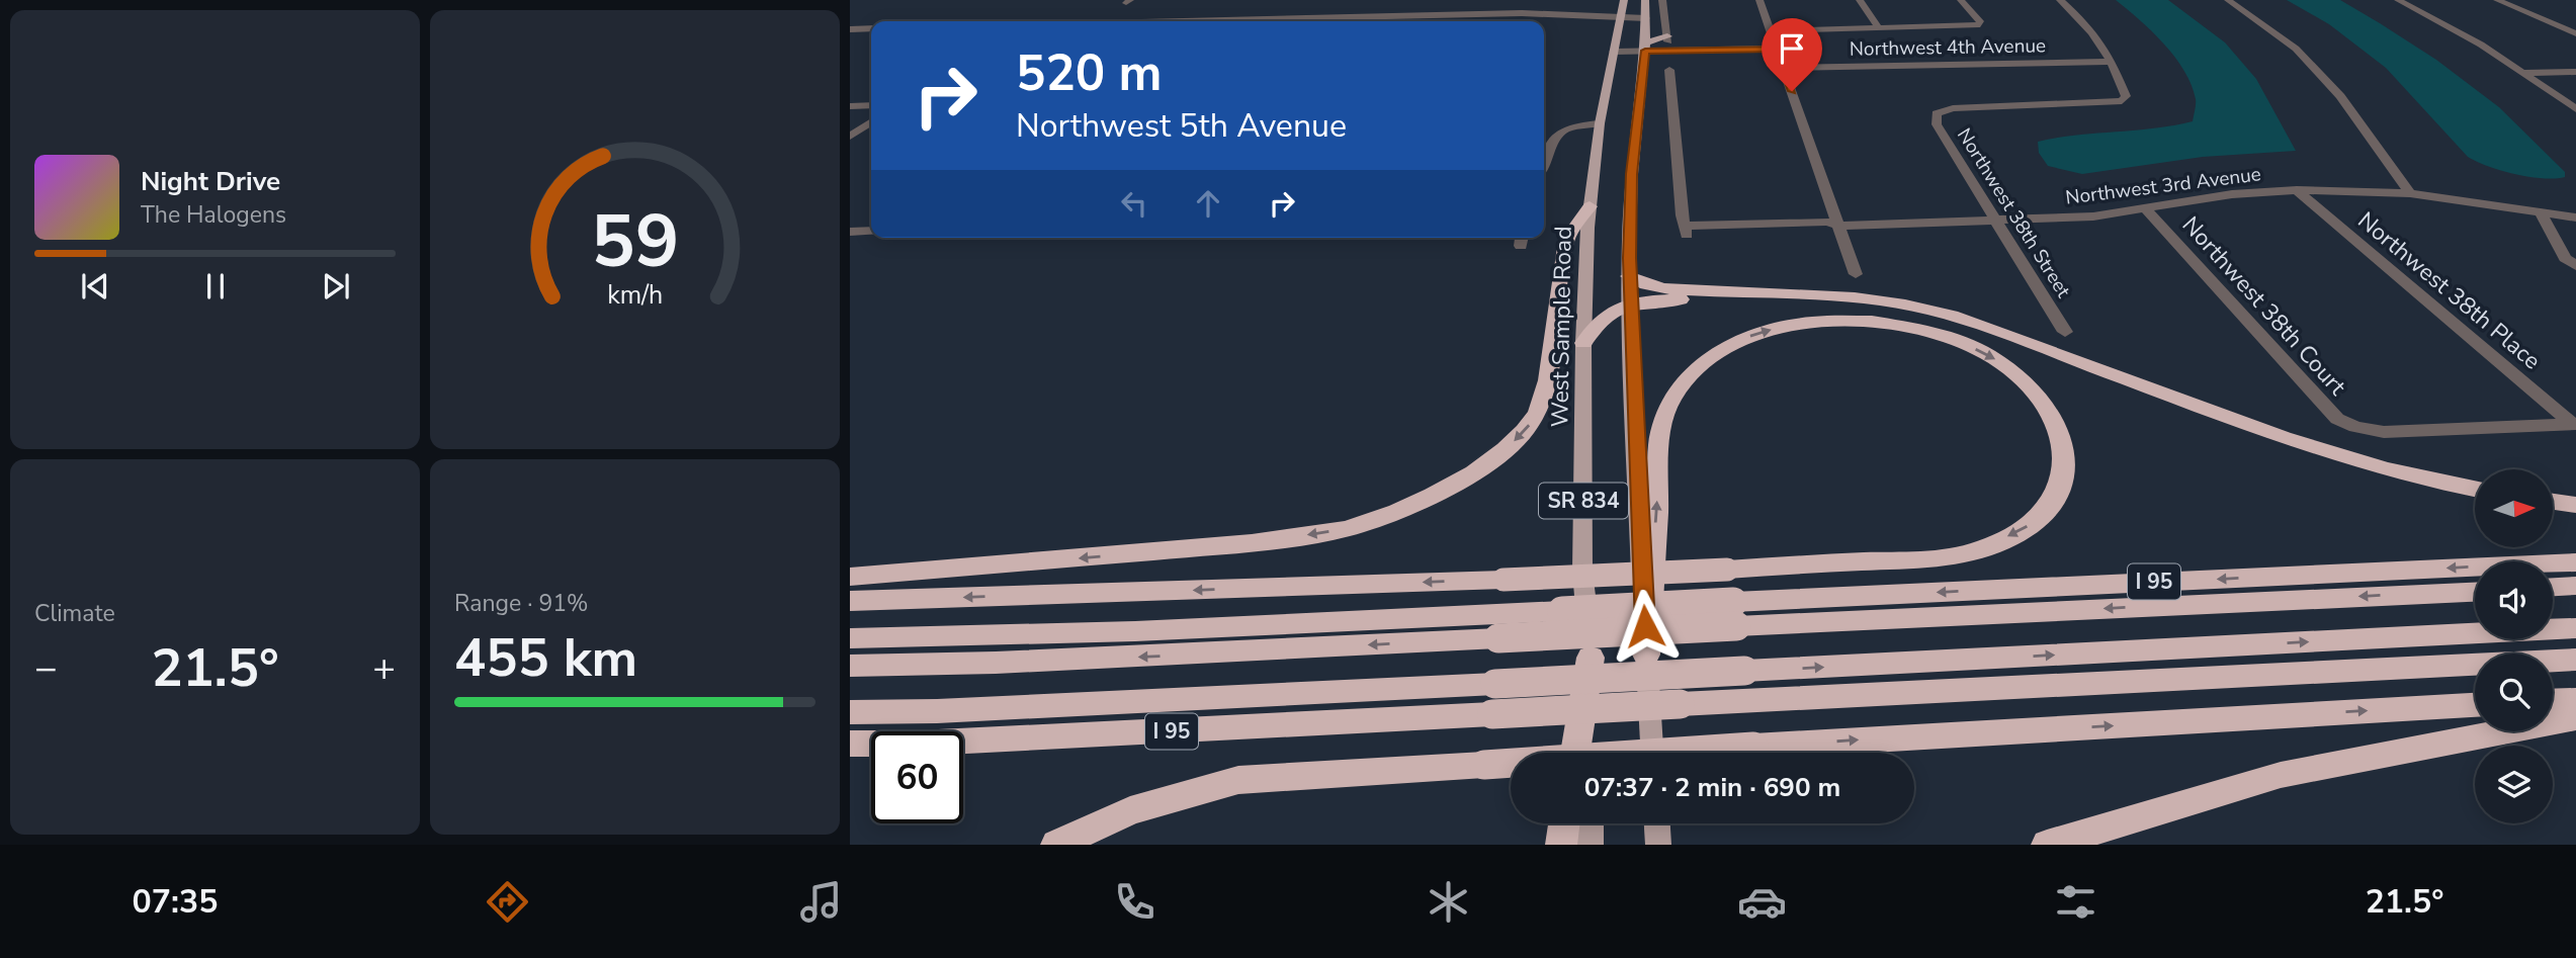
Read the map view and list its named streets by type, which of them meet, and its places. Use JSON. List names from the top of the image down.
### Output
{
  "streets": {
    "highway": ["I 95"],
    "main road": ["West Sample Road", "SR 834"],
    "street": [
      "Northwest 4th Avenue",
      "Northwest 3rd Avenue",
      "Northwest 38th Street",
      "Northwest 38th Place",
      "Northwest 38th Court"
    ]
  },
  "crossings": [
    ["Northwest 4th Avenue", "Northwest 38th Street"],
    ["Northwest 3rd Avenue", "Northwest 38th Street"],
    ["Northwest 3rd Avenue", "Northwest 38th Place"],
    ["Northwest 3rd Avenue", "Northwest 38th Court"],
    ["Northwest 38th Place", "Northwest 38th Court"],
    ["West Sample Road", "SR 834"]
  ],
  "north": "right",
  "page": {
    "turn": ["520 m", "Northwest 5th Avenue"],
    "song": ["Night Drive", "The Halogens"],
    "tile": [
      "Climate",
      ["Range · 91%", "455 km"]
    ],
    "heat": ["−", "21.5°", "+"],
    "limit": "60",
    "trip": "07:37 · 2 min · 690 m",
    "tabs": ["07:35", "21.5°"],
    "gauge": ["59", "km/h"]
  }
}
